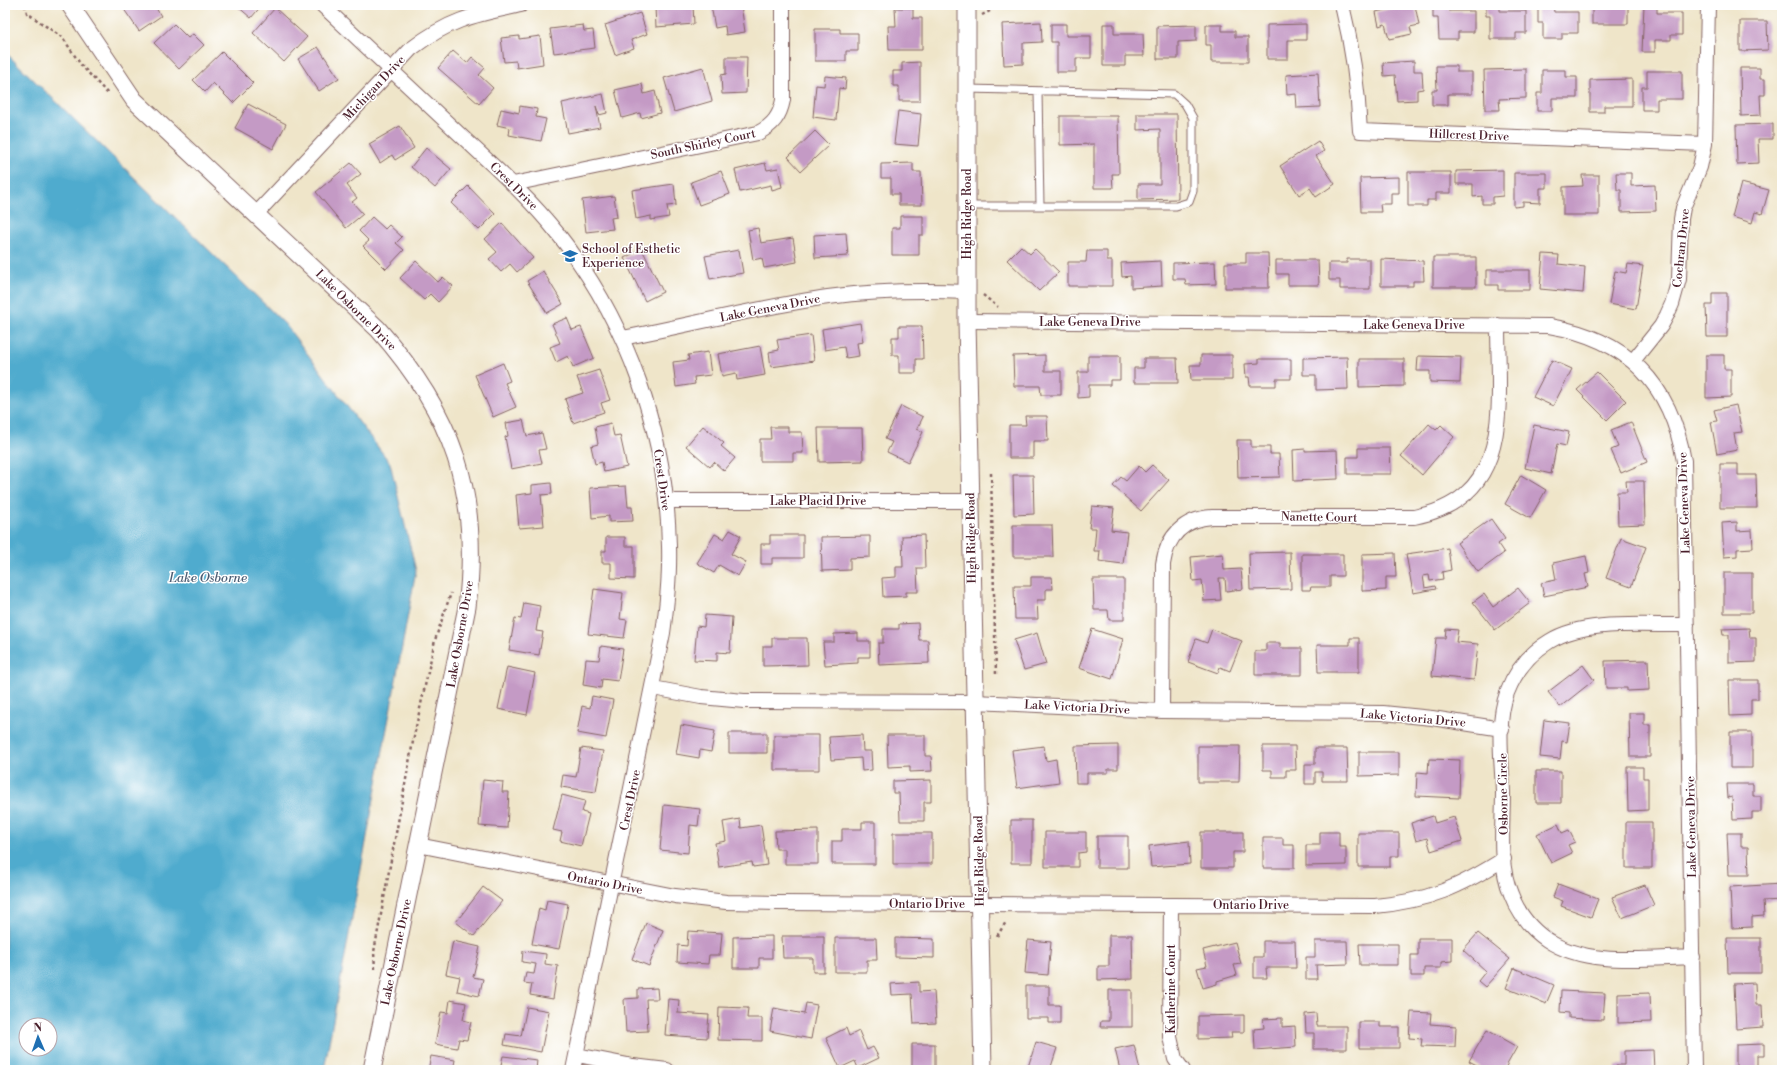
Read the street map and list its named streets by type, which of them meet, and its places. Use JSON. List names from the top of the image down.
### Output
{
  "streets": {
    "street": [
      "Michigan Drive",
      "Hillcrest Drive",
      "South Shirley Court",
      "Crest Drive",
      "High Ridge Road",
      "Cochran Drive",
      "Lake Geneva Drive",
      "Lake Osborne Drive",
      "Lake Placid Drive",
      "Nanette Court",
      "Lake Victoria Drive",
      "Osborne Circle",
      "Ontario Drive",
      "Katherine Court"
    ]
  },
  "crossings": [
    ["Michigan Drive", "Crest Drive"],
    ["Michigan Drive", "Lake Osborne Drive"],
    ["Hillcrest Drive", "Cochran Drive"],
    ["South Shirley Court", "Crest Drive"],
    ["Crest Drive", "Lake Geneva Drive"],
    ["Crest Drive", "Lake Placid Drive"],
    ["Crest Drive", "Lake Victoria Drive"],
    ["Crest Drive", "Ontario Drive"],
    ["High Ridge Road", "Lake Geneva Drive"],
    ["High Ridge Road", "Lake Placid Drive"],
    ["High Ridge Road", "Lake Victoria Drive"],
    ["High Ridge Road", "Ontario Drive"],
    ["Cochran Drive", "Lake Geneva Drive"],
    ["Lake Geneva Drive", "Nanette Court"],
    ["Lake Geneva Drive", "Osborne Circle"],
    ["Lake Osborne Drive", "Ontario Drive"],
    ["Nanette Court", "Lake Victoria Drive"],
    ["Lake Victoria Drive", "Osborne Circle"],
    ["Osborne Circle", "Ontario Drive"],
    ["Ontario Drive", "Katherine Court"]
  ],
  "water": ["Lake Osborne"],
  "places": {
    "school or university": ["School of Esthetic Experience"]
  },
  "north": "top"
}
